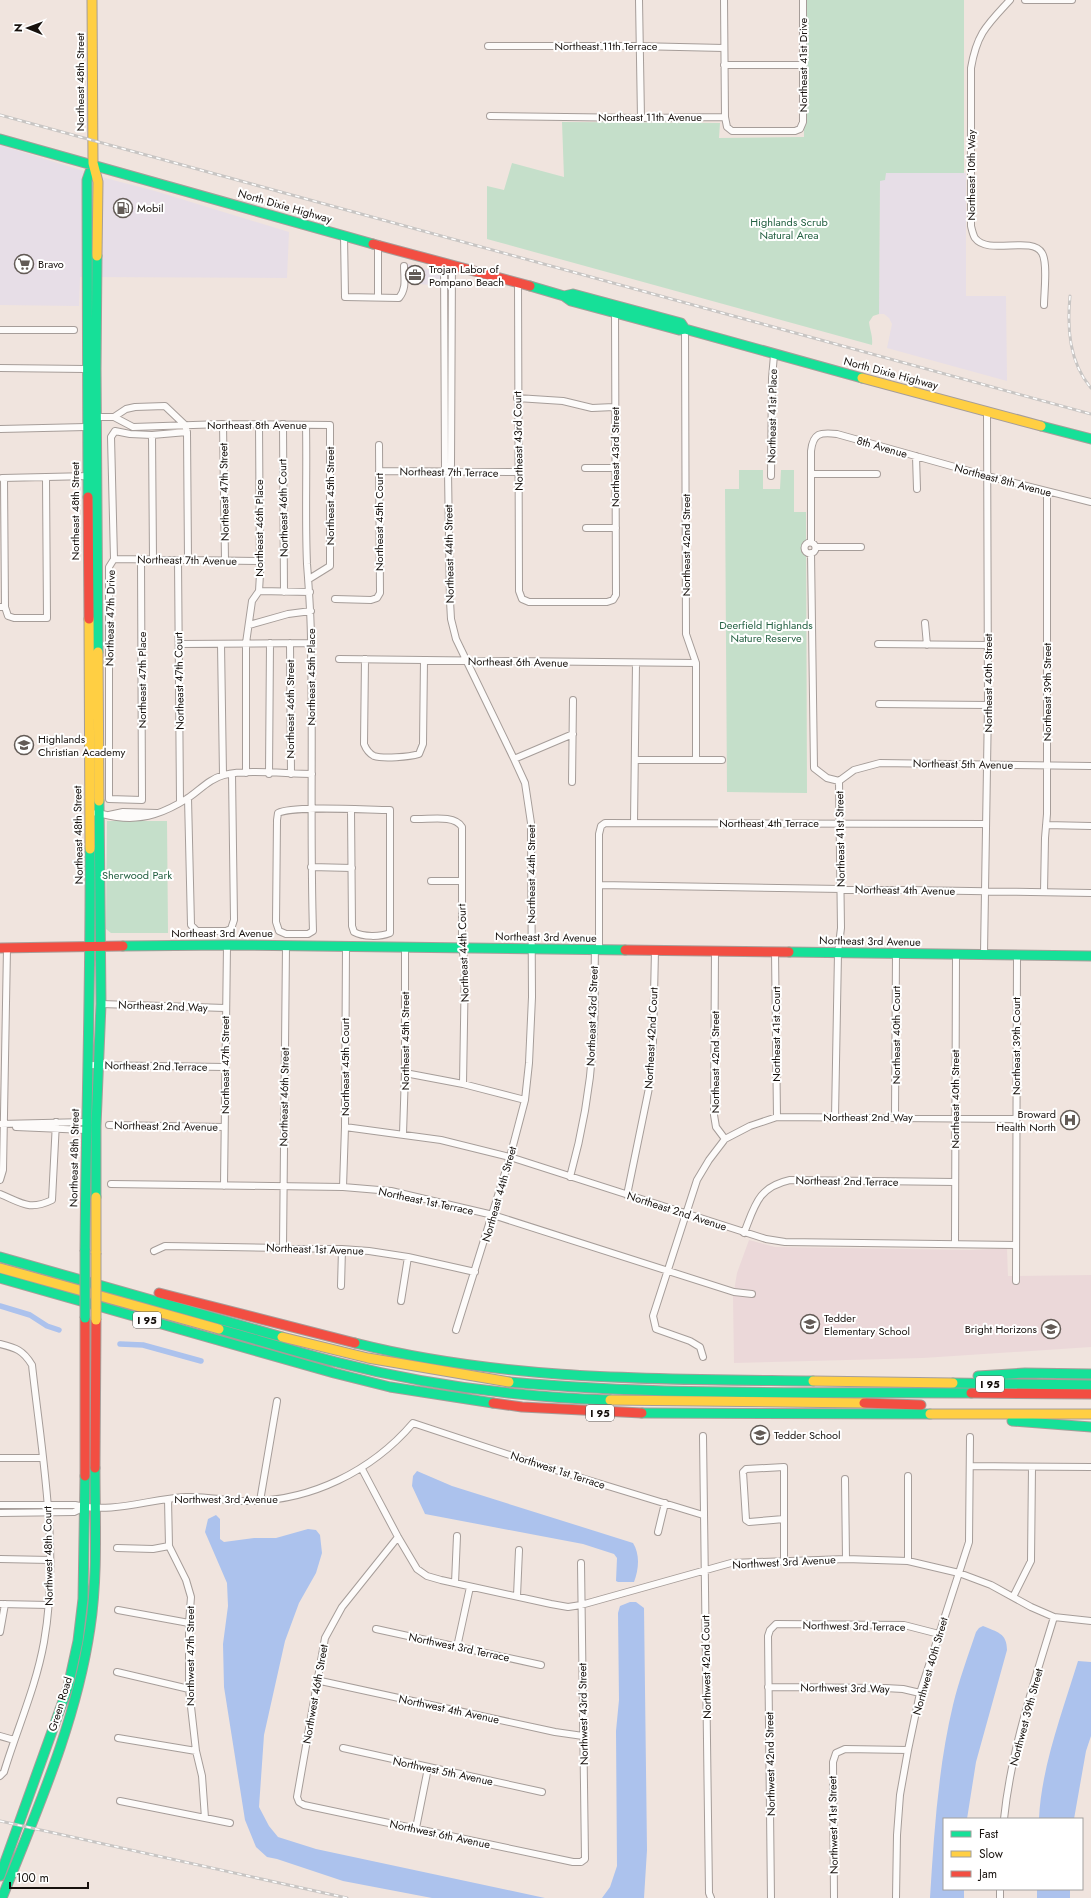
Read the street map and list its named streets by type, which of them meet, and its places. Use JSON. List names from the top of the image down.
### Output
{
  "streets": {
    "main road": [
      "Northeast 48th Street",
      "North Dixie Highway",
      "Northeast 3rd Avenue",
      "I 95",
      "Green Road"
    ],
    "street": [
      "Northeast 11th Terrace",
      "Northeast 41st Drive",
      "Northeast 11th Avenue",
      "Northeast 10th Way",
      "Northeast 41st Place",
      "Northeast 8th Avenue",
      "Northeast 43rd Court",
      "8th Avenue",
      "Northeast 43rd Street",
      "Northeast 7th Terrace",
      "Northeast 47th Street",
      "Northeast 45th Street",
      "Northeast 46th Court",
      "Northeast 45th Court",
      "Northeast 46th Place",
      "Northeast 42nd Street",
      "Northeast 44th Street",
      "Northeast 7th Avenue",
      "Northeast 47th Drive",
      "Northeast 6th Avenue",
      "Northeast 45th Place",
      "Northeast 47th Place",
      "Northeast 47th Court",
      "Northeast 40th Street",
      "Northeast 39th Street",
      "Northeast 46th Street",
      "Northeast 5th Avenue",
      "Northeast 4th Terrace",
      "Northeast 41st Street",
      "Northeast 4th Avenue",
      "Northeast 44th Court",
      "Northeast 2nd Way",
      "Northeast 41st Court",
      "Northeast 40th Court",
      "Northeast 42nd Court",
      "Northeast 39th Court",
      "Northeast 2nd Terrace",
      "Northeast 2nd Avenue",
      "Northeast 1st Terrace",
      "Northeast 1st Avenue",
      "Northwest 1st Terrace",
      "Northwest 3rd Avenue",
      "Northwest 48th Court",
      "Northwest 3rd Terrace",
      "Northwest 47th Street",
      "Northwest 40th Street",
      "Northwest 42nd Court",
      "Northwest 3rd Way",
      "Northwest 46th Street",
      "Northwest 4th Avenue",
      "Northwest 43rd Street",
      "Northwest 39th Street",
      "Northwest 42nd Street",
      "Northwest 5th Avenue",
      "Northwest 41st Street",
      "Northwest 6th Avenue"
    ]
  },
  "crossings": [
    ["Northeast 41st Drive", "Northeast 11th Avenue"],
    ["Northeast 48th Street", "North Dixie Highway"],
    ["Northeast 48th Street", "Northeast 8th Avenue"],
    ["Northeast 48th Street", "Northeast 3rd Avenue"],
    ["Northeast 48th Street", "Northeast 2nd Way"],
    ["Northeast 48th Street", "Northeast 2nd Terrace"],
    ["Northeast 48th Street", "Northwest 3rd Avenue"],
    ["Northeast 48th Street", "Green Road"],
    ["North Dixie Highway", "Northeast 41st Place"],
    ["North Dixie Highway", "Northeast 43rd Court"],
    ["North Dixie Highway", "Northeast 43rd Street"],
    ["North Dixie Highway", "Northeast 42nd Street"],
    ["North Dixie Highway", "Northeast 44th Street"],
    ["North Dixie Highway", "Northeast 40th Street"],
    ["Northeast 8th Avenue", "8th Avenue"],
    ["Northeast 8th Avenue", "Northeast 47th Street"],
    ["Northeast 8th Avenue", "Northeast 45th Street"],
    ["Northeast 8th Avenue", "Northeast 46th Court"],
    ["Northeast 8th Avenue", "Northeast 46th Place"],
    ["Northeast 8th Avenue", "Northeast 45th Place"],
    ["Northeast 8th Avenue", "Northeast 40th Street"],
    ["Northeast 8th Avenue", "Northeast 39th Street"],
    ["Northeast 43rd Court", "Northeast 43rd Street"],
    ["Northeast 43rd Court", "Northeast 7th Terrace"],
    ["Northeast 43rd Street", "Northeast 4th Terrace"],
    ["Northeast 43rd Street", "Northeast 4th Avenue"],
    ["Northeast 43rd Street", "Northeast 3rd Avenue"],
    ["Northeast 43rd Street", "Northeast 2nd Avenue"],
    ["Northeast 7th Terrace", "Northeast 45th Court"],
    ["Northeast 7th Terrace", "Northeast 44th Street"],
    ["Northeast 47th Street", "Northeast 7th Avenue"],
    ["Northeast 47th Street", "Northeast 3rd Avenue"],
    ["Northeast 47th Street", "Northeast 2nd Way"],
    ["Northeast 47th Street", "Northeast 2nd Terrace"],
    ["Northeast 47th Street", "Northeast 2nd Avenue"],
    ["Northeast 47th Street", "Northeast 1st Terrace"],
    ["Northeast 45th Street", "Northeast 45th Place"],
    ["Northeast 45th Street", "Northeast 3rd Avenue"],
    ["Northeast 45th Street", "Northeast 2nd Avenue"],
    ["Northeast 45th Court", "Northeast 3rd Avenue"],
    ["Northeast 45th Court", "Northeast 2nd Avenue"],
    ["Northeast 45th Court", "Northeast 1st Terrace"],
    ["Northeast 46th Place", "Northeast 7th Avenue"],
    ["Northeast 42nd Street", "Northeast 6th Avenue"],
    ["Northeast 42nd Street", "Northeast 3rd Avenue"],
    ["Northeast 42nd Street", "Northeast 2nd Way"],
    ["Northeast 44th Street", "Northeast 6th Avenue"],
    ["Northeast 44th Street", "Northeast 3rd Avenue"],
    ["Northeast 44th Street", "Northeast 2nd Avenue"],
    ["Northeast 44th Street", "Northeast 1st Terrace"],
    ["Northeast 44th Street", "Northeast 1st Avenue"],
    ["Northeast 7th Avenue", "Northeast 47th Drive"],
    ["Northeast 7th Avenue", "Northeast 47th Place"],
    ["Northeast 7th Avenue", "Northeast 47th Court"],
    ["Northeast 47th Drive", "Northeast 47th Place"],
    ["Northeast 40th Street", "Northeast 5th Avenue"],
    ["Northeast 40th Street", "Northeast 4th Terrace"],
    ["Northeast 40th Street", "Northeast 4th Avenue"],
    ["Northeast 40th Street", "Northeast 3rd Avenue"],
    ["Northeast 40th Street", "Northeast 2nd Way"],
    ["Northeast 40th Street", "Northeast 2nd Terrace"],
    ["Northeast 40th Street", "Northeast 2nd Avenue"],
    ["Northeast 39th Street", "Northeast 5th Avenue"],
    ["Northeast 39th Street", "Northeast 4th Avenue"],
    ["Northeast 46th Street", "Northeast 3rd Avenue"],
    ["Northeast 46th Street", "Northeast 1st Terrace"],
    ["Northeast 46th Street", "Northeast 1st Avenue"],
    ["Northeast 5th Avenue", "Northeast 41st Street"],
    ["Northeast 4th Terrace", "Northeast 41st Street"],
    ["Northeast 41st Street", "Northeast 4th Avenue"],
    ["Northeast 41st Street", "Northeast 3rd Avenue"],
    ["Northeast 41st Street", "Northeast 2nd Way"],
    ["Northeast 3rd Avenue", "Northeast 44th Court"],
    ["Northeast 3rd Avenue", "Northeast 41st Court"],
    ["Northeast 3rd Avenue", "Northeast 40th Court"],
    ["Northeast 3rd Avenue", "Northeast 42nd Court"],
    ["Northeast 3rd Avenue", "Northeast 39th Court"],
    ["Northeast 2nd Way", "Northeast 41st Court"],
    ["Northeast 2nd Way", "Northeast 40th Court"],
    ["Northeast 2nd Way", "Northeast 39th Court"],
    ["Northeast 42nd Court", "Northeast 2nd Avenue"],
    ["Northeast 39th Court", "Northeast 2nd Avenue"],
    ["Northeast 2nd Terrace", "Northeast 2nd Avenue"],
    ["Northwest 1st Terrace", "Northwest 3rd Avenue"],
    ["Northwest 1st Terrace", "Northwest 42nd Court"],
    ["Northwest 3rd Avenue", "Northwest 48th Court"],
    ["Northwest 3rd Avenue", "Northwest 47th Street"],
    ["Northwest 3rd Avenue", "Northwest 40th Street"],
    ["Northwest 3rd Avenue", "Northwest 42nd Court"],
    ["Northwest 3rd Avenue", "Northwest 46th Street"],
    ["Northwest 3rd Avenue", "Green Road"],
    ["Northwest 3rd Avenue", "Northwest 43rd Street"],
    ["Northwest 3rd Avenue", "Northwest 39th Street"],
    ["Northwest 3rd Terrace", "Northwest 40th Street"],
    ["Northwest 3rd Terrace", "Northwest 42nd Street"],
    ["Northwest 40th Street", "Northwest 3rd Way"],
    ["Northwest 40th Street", "Northwest 41st Street"],
    ["Northwest 3rd Way", "Northwest 42nd Street"],
    ["Northwest 46th Street", "Northwest 4th Avenue"],
    ["Northwest 46th Street", "Northwest 6th Avenue"],
    ["Northwest 4th Avenue", "Northwest 43rd Street"],
    ["Northwest 43rd Street", "Northwest 6th Avenue"]
  ],
  "parks": ["Highlands Scrub Natural Area", "Deerfield Highlands Nature Reserve", "Sherwood Park"],
  "places": {
    "fuel station": ["Mobil"],
    "supermarket": ["Bravo"],
    "office": ["Trojan Labor of Pompano Beach"],
    "school or university": [
      "Highlands Christian Academy",
      "Tedder Elementary School",
      "Bright Horizons",
      "Tedder School"
    ],
    "hospital": ["Broward Health North"]
  },
  "legend": ["Fast", "Slow", "Jam"],
  "scale_bar": "100 m",
  "north": "left"
}
